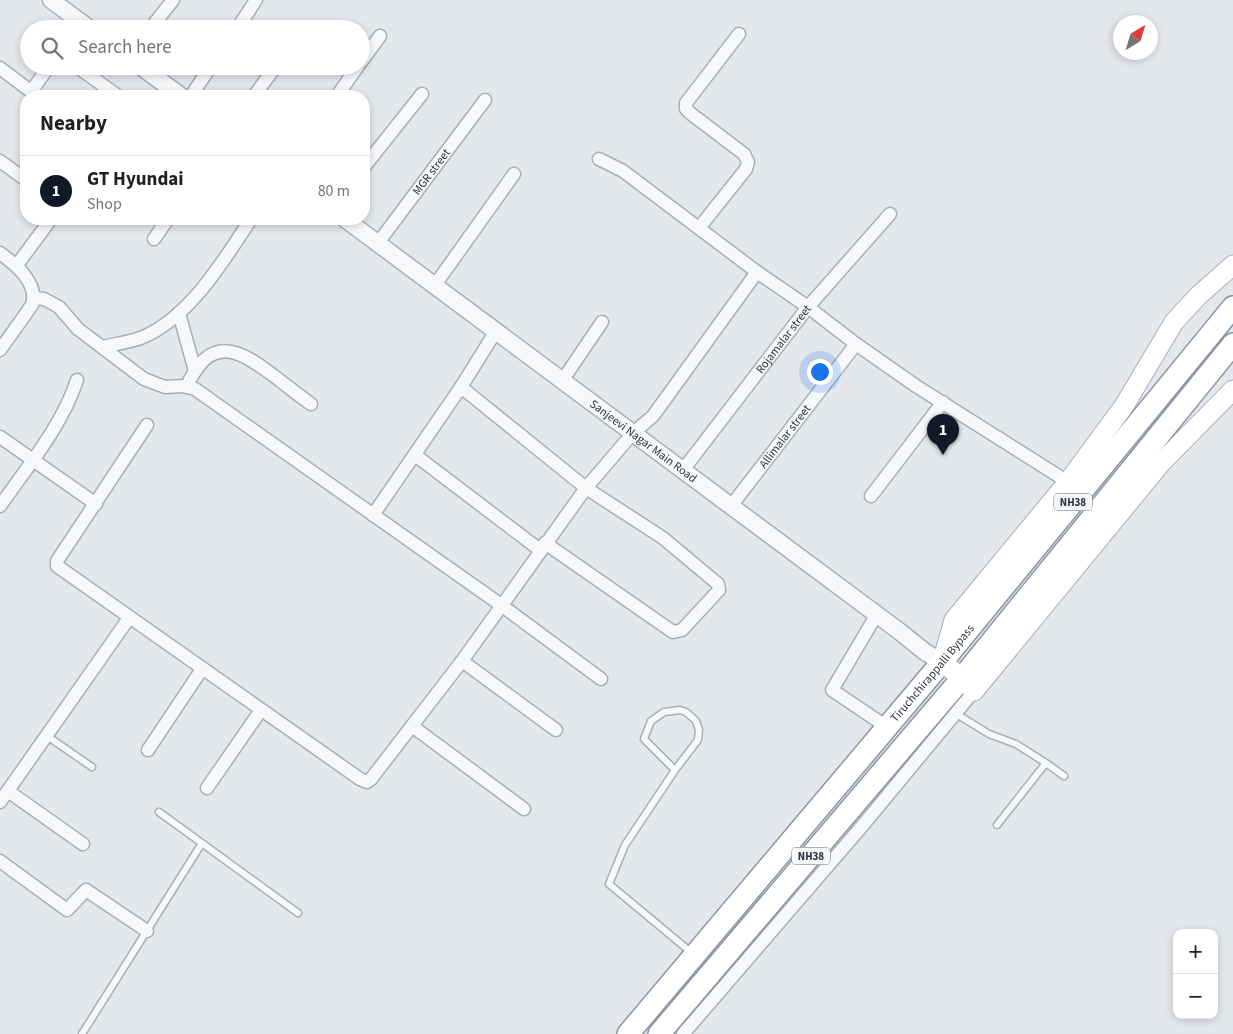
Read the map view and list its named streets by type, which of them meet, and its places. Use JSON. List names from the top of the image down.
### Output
{
  "streets": {
    "highway": ["NH38", "Tiruchchirappalli Bypass"],
    "street": [
      "MGR street",
      "Rojamalar street",
      "Allimalar street",
      "Sanjeevi Nagar Main Road"
    ]
  },
  "crossings": [
    ["MGR street", "Sanjeevi Nagar Main Road"],
    ["Rojamalar street", "Sanjeevi Nagar Main Road"],
    ["Allimalar street", "Sanjeevi Nagar Main Road"],
    ["Sanjeevi Nagar Main Road", "Tiruchchirappalli Bypass"]
  ],
  "north": "top right",
  "page": {
    "search": "Search here",
    "heading": "Nearby",
    "list": [
      {
        "mark": "1",
        "name": "GT Hyundai",
        "note": "Shop",
        "value": "80 m"
      }
    ],
    "pins": "1",
    "map_buttons": ["+", "−"]
  }
}
